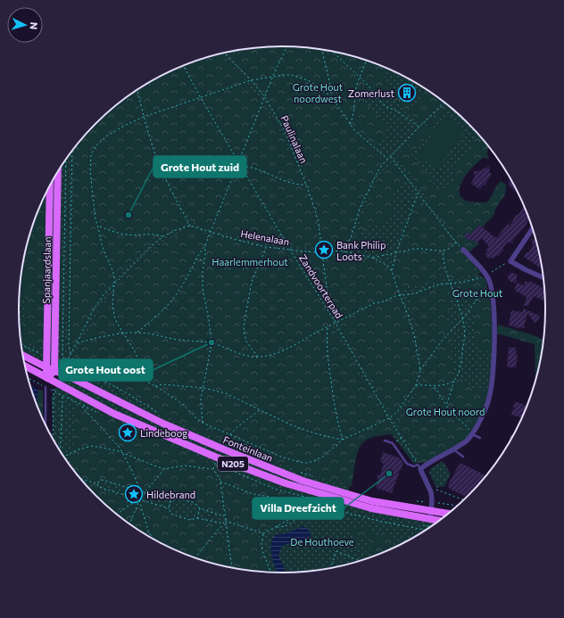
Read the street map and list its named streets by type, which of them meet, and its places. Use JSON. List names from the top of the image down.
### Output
{
  "streets": {
    "main road": ["Spanjaardslaan", "Fonteinlaan", "N205"],
    "path": ["Paulinalaan", "Helenalaan", "Zandvoorterpad"]
  },
  "crossings": [
    ["Paulinalaan", "Helenalaan"],
    ["Paulinalaan", "Zandvoorterpad"],
    ["Helenalaan", "Zandvoorterpad"],
    ["Spanjaardslaan", "Fonteinlaan"]
  ],
  "parks": [
    "Grote Hout noordwest",
    "Haarlemmerhout",
    "Grote Hout",
    "Grote Hout noord",
    "De Houthoeve"
  ],
  "places": {
    "building": ["Zomerlust"],
    "other": ["Grote Hout zuid", "Grote Hout oost", "Villa Dreefzicht"],
    "place": ["Bank Philip Loots", "Lindeboog", "Hildebrand"]
  },
  "north": "right"
}
